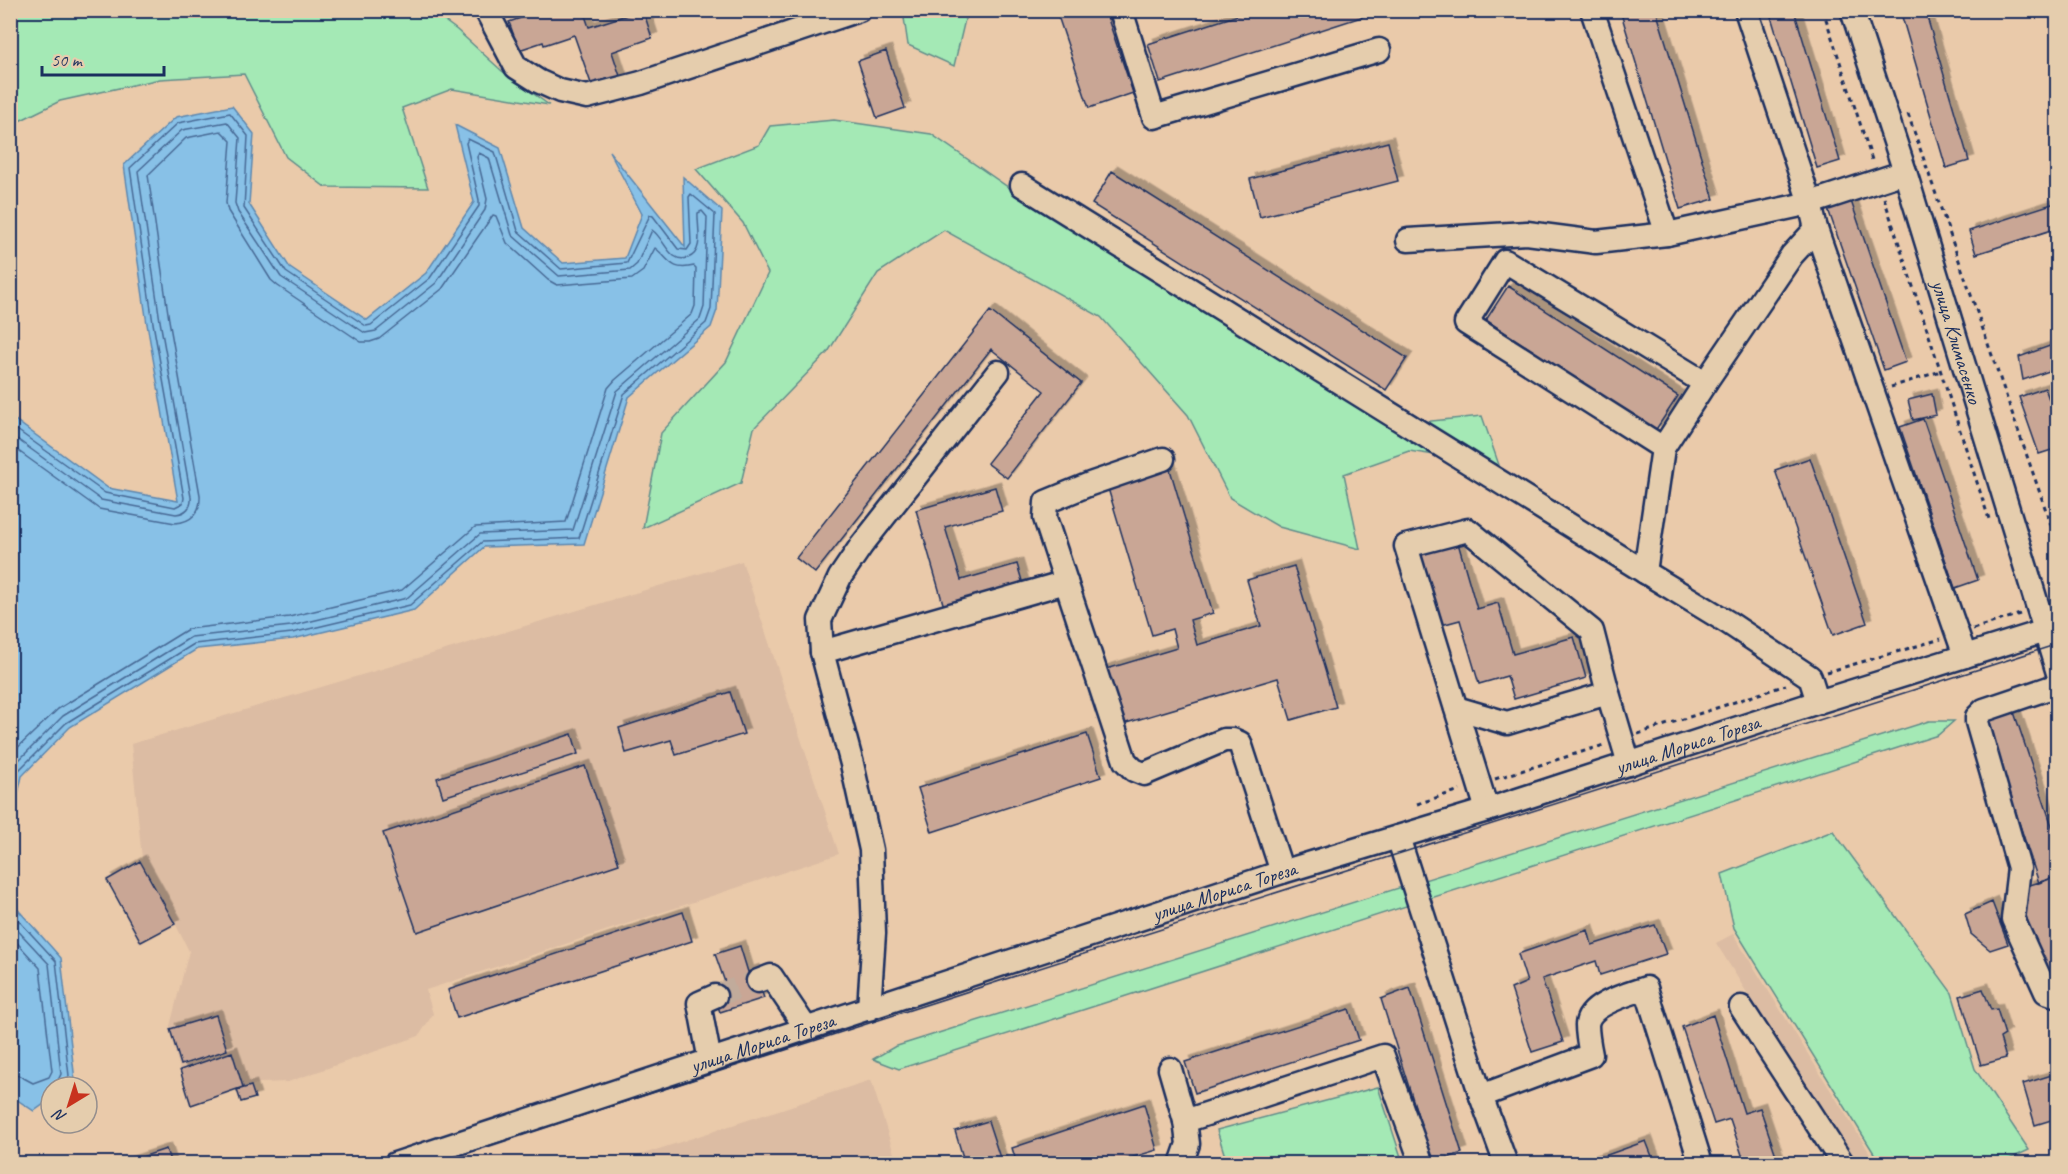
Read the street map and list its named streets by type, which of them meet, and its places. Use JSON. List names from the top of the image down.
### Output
{
  "streets": {
    "street": ["улица Климасенко", "улица Мориса Тореза"]
  },
  "crossings": [
    ["улица Климасенко", "улица Мориса Тореза"]
  ],
  "scale_bar": "50 m",
  "north": "bottom left"
}
